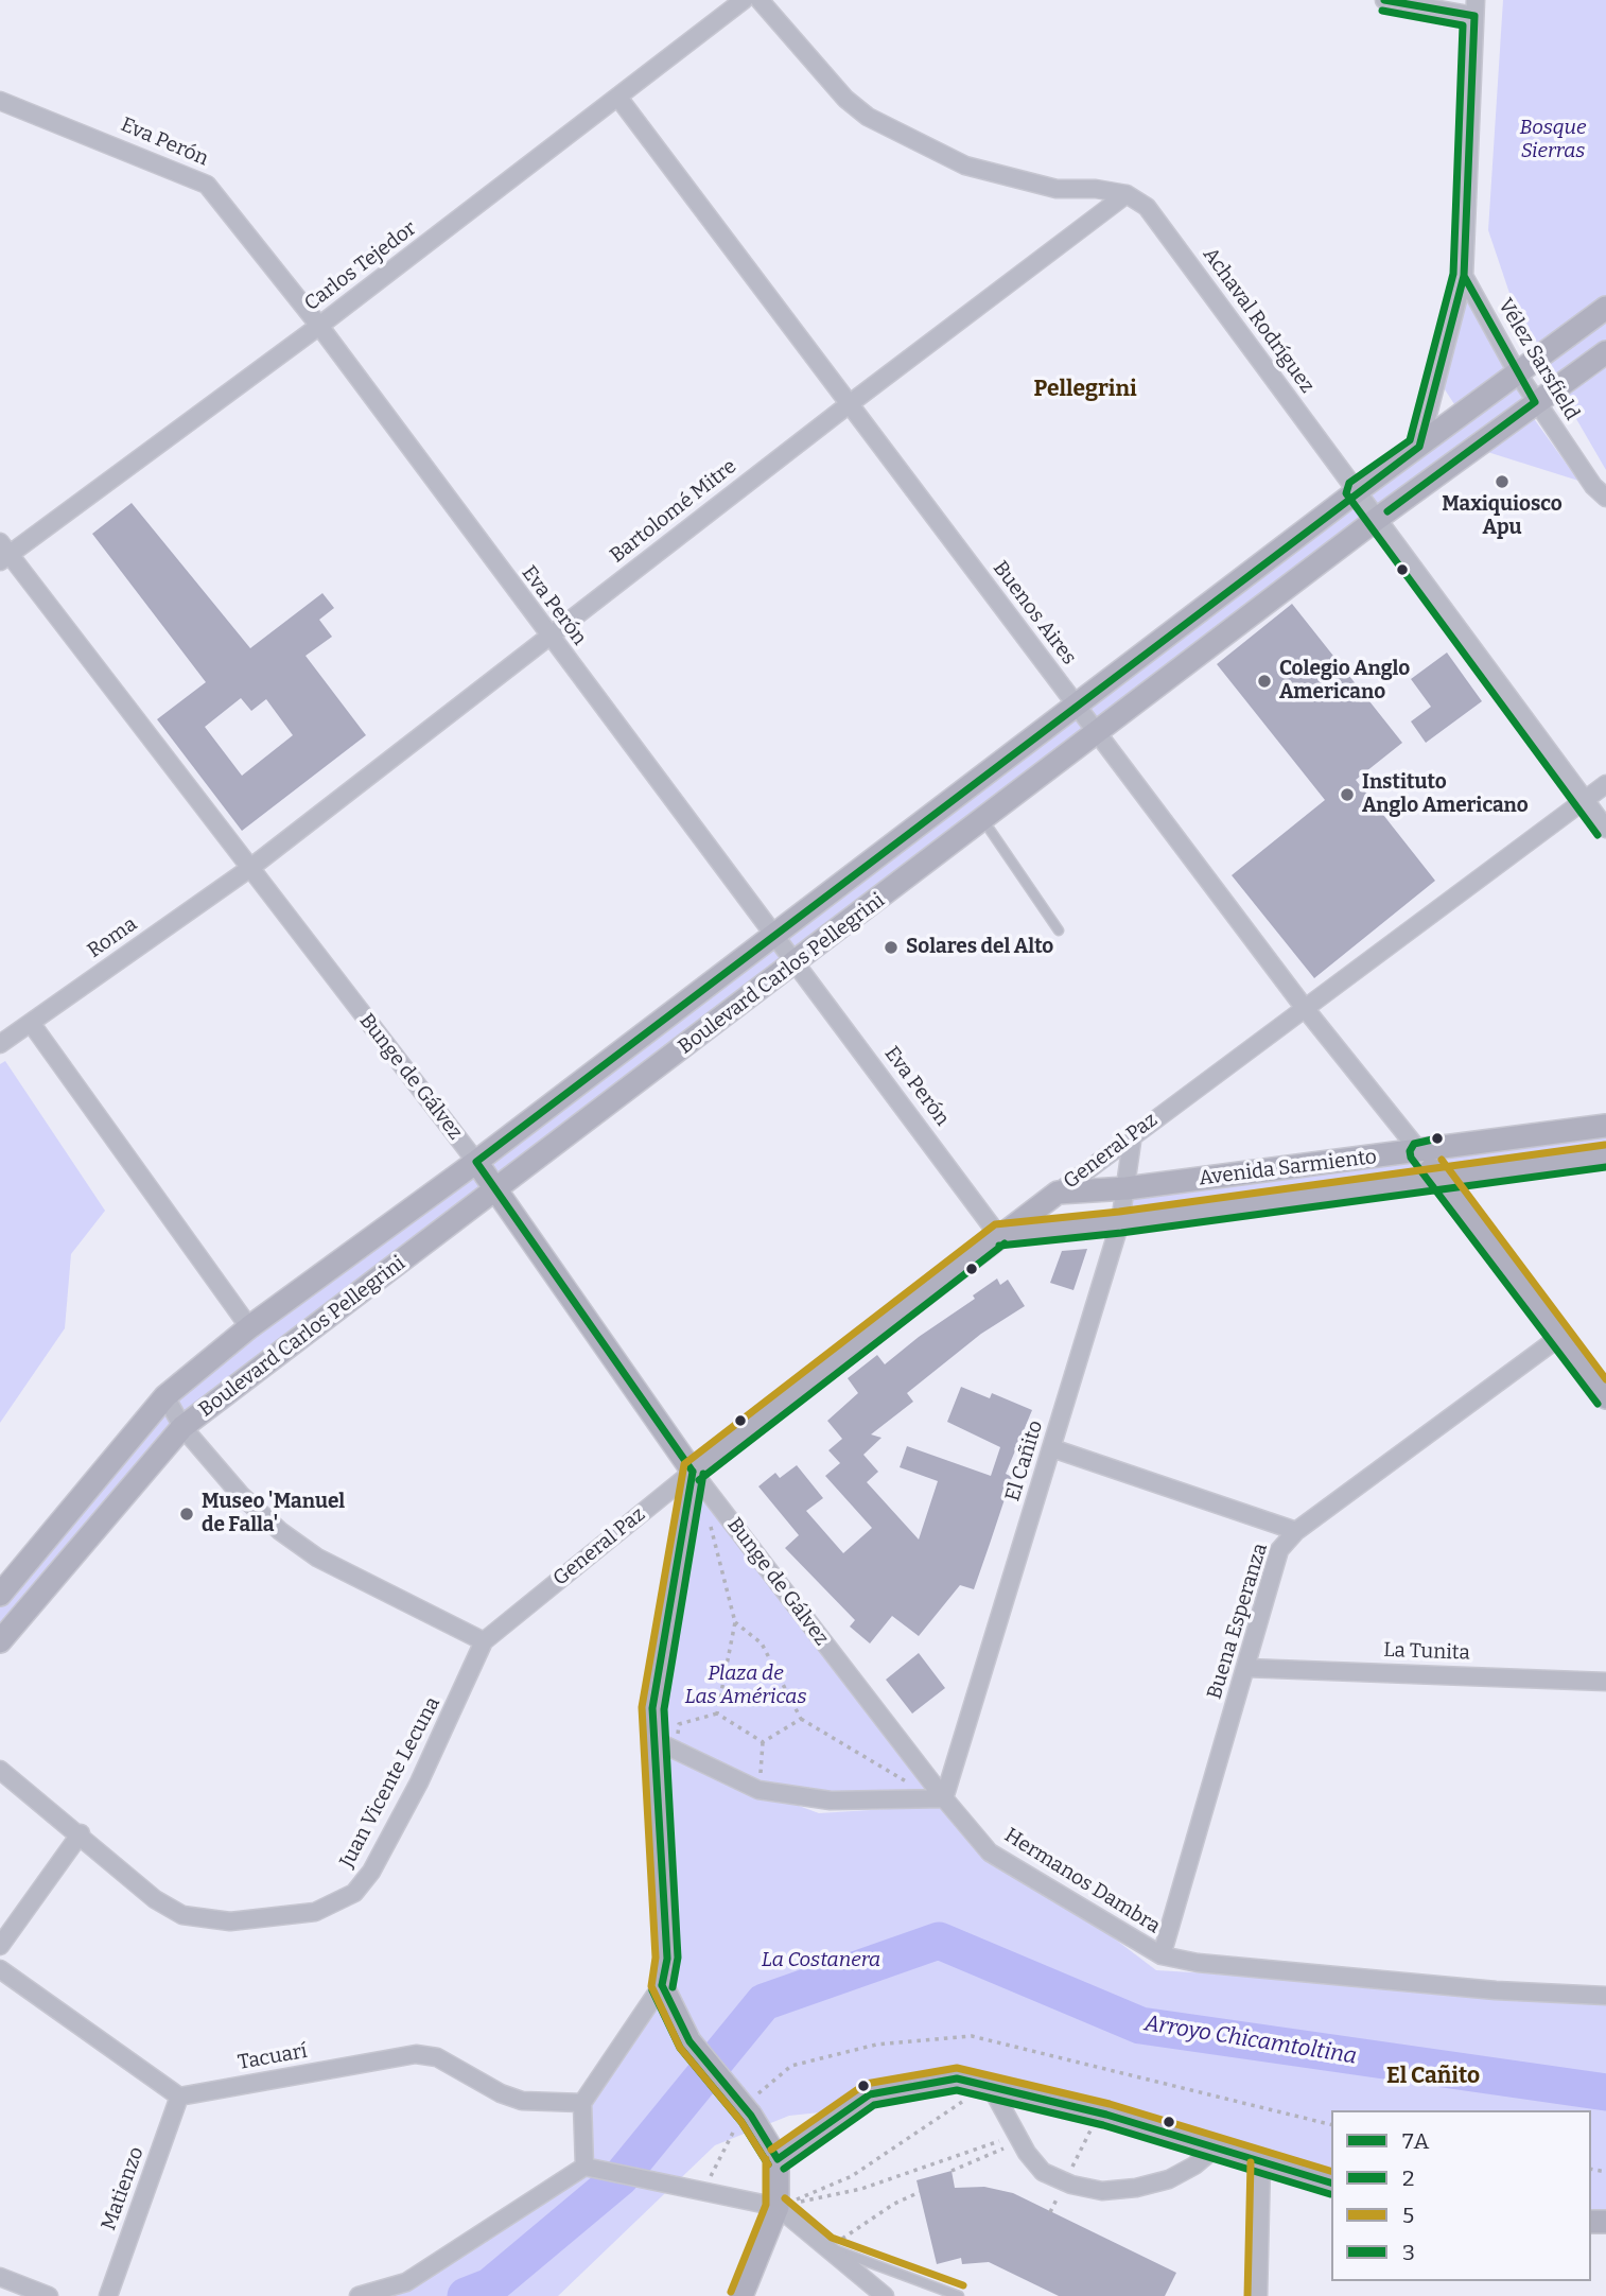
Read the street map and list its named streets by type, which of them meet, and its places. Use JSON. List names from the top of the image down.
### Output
{
  "streets": {
    "street": [
      "Eva Perón",
      "Carlos Tejedor",
      "Achaval Rodríguez",
      "Vélez Sarsfield",
      "Bartolomé Mitre",
      "Buenos Aires",
      "Roma",
      "Boulevard Carlos Pellegrini",
      "Bunge de Gálvez",
      "General Paz",
      "Avenida Sarmiento",
      "El Cañito",
      "Buena Esperanza",
      "La Tunita",
      "Juan Vicente Lecuna",
      "Hermanos Dambra",
      "Tacuarí",
      "Matienzo"
    ]
  },
  "crossings": [
    ["Eva Perón", "Carlos Tejedor"],
    ["Eva Perón", "Bartolomé Mitre"],
    ["Eva Perón", "Boulevard Carlos Pellegrini"],
    ["Eva Perón", "General Paz"],
    ["Eva Perón", "Avenida Sarmiento"],
    ["Carlos Tejedor", "Buenos Aires"],
    ["Carlos Tejedor", "Bunge de Gálvez"],
    ["Achaval Rodríguez", "Bartolomé Mitre"],
    ["Achaval Rodríguez", "Boulevard Carlos Pellegrini"],
    ["Achaval Rodríguez", "General Paz"],
    ["Vélez Sarsfield", "Boulevard Carlos Pellegrini"],
    ["Bartolomé Mitre", "Buenos Aires"],
    ["Bartolomé Mitre", "Roma"],
    ["Bartolomé Mitre", "Bunge de Gálvez"],
    ["Buenos Aires", "Boulevard Carlos Pellegrini"],
    ["Buenos Aires", "General Paz"],
    ["Buenos Aires", "Avenida Sarmiento"],
    ["Roma", "Bunge de Gálvez"],
    ["Boulevard Carlos Pellegrini", "Bunge de Gálvez"],
    ["Bunge de Gálvez", "General Paz"],
    ["Bunge de Gálvez", "El Cañito"],
    ["Bunge de Gálvez", "Hermanos Dambra"],
    ["General Paz", "Avenida Sarmiento"],
    ["General Paz", "El Cañito"],
    ["General Paz", "Juan Vicente Lecuna"],
    ["Avenida Sarmiento", "El Cañito"],
    ["El Cañito", "Hermanos Dambra"],
    ["Buena Esperanza", "La Tunita"],
    ["Buena Esperanza", "Hermanos Dambra"],
    ["Tacuarí", "Matienzo"]
  ],
  "districts": ["Pellegrini", "El Cañito"],
  "water": ["Arroyo Chicamtoltina"],
  "parks": ["Bosque Sierras", "Plaza de Las Américas", "La Costanera"],
  "places": [
    "Maxiquiosco Apu",
    "Colegio Anglo Americano",
    "Instituto Anglo Americano",
    "Solares del Alto",
    "Museo 'Manuel de Falla'"
  ],
  "lines": [
    "transit line 7A",
    "transit line 3",
    "transit line 2",
    "transit line 5"
  ],
  "legend": [
    "7A",
    "2",
    "5",
    "3"
  ]
}
